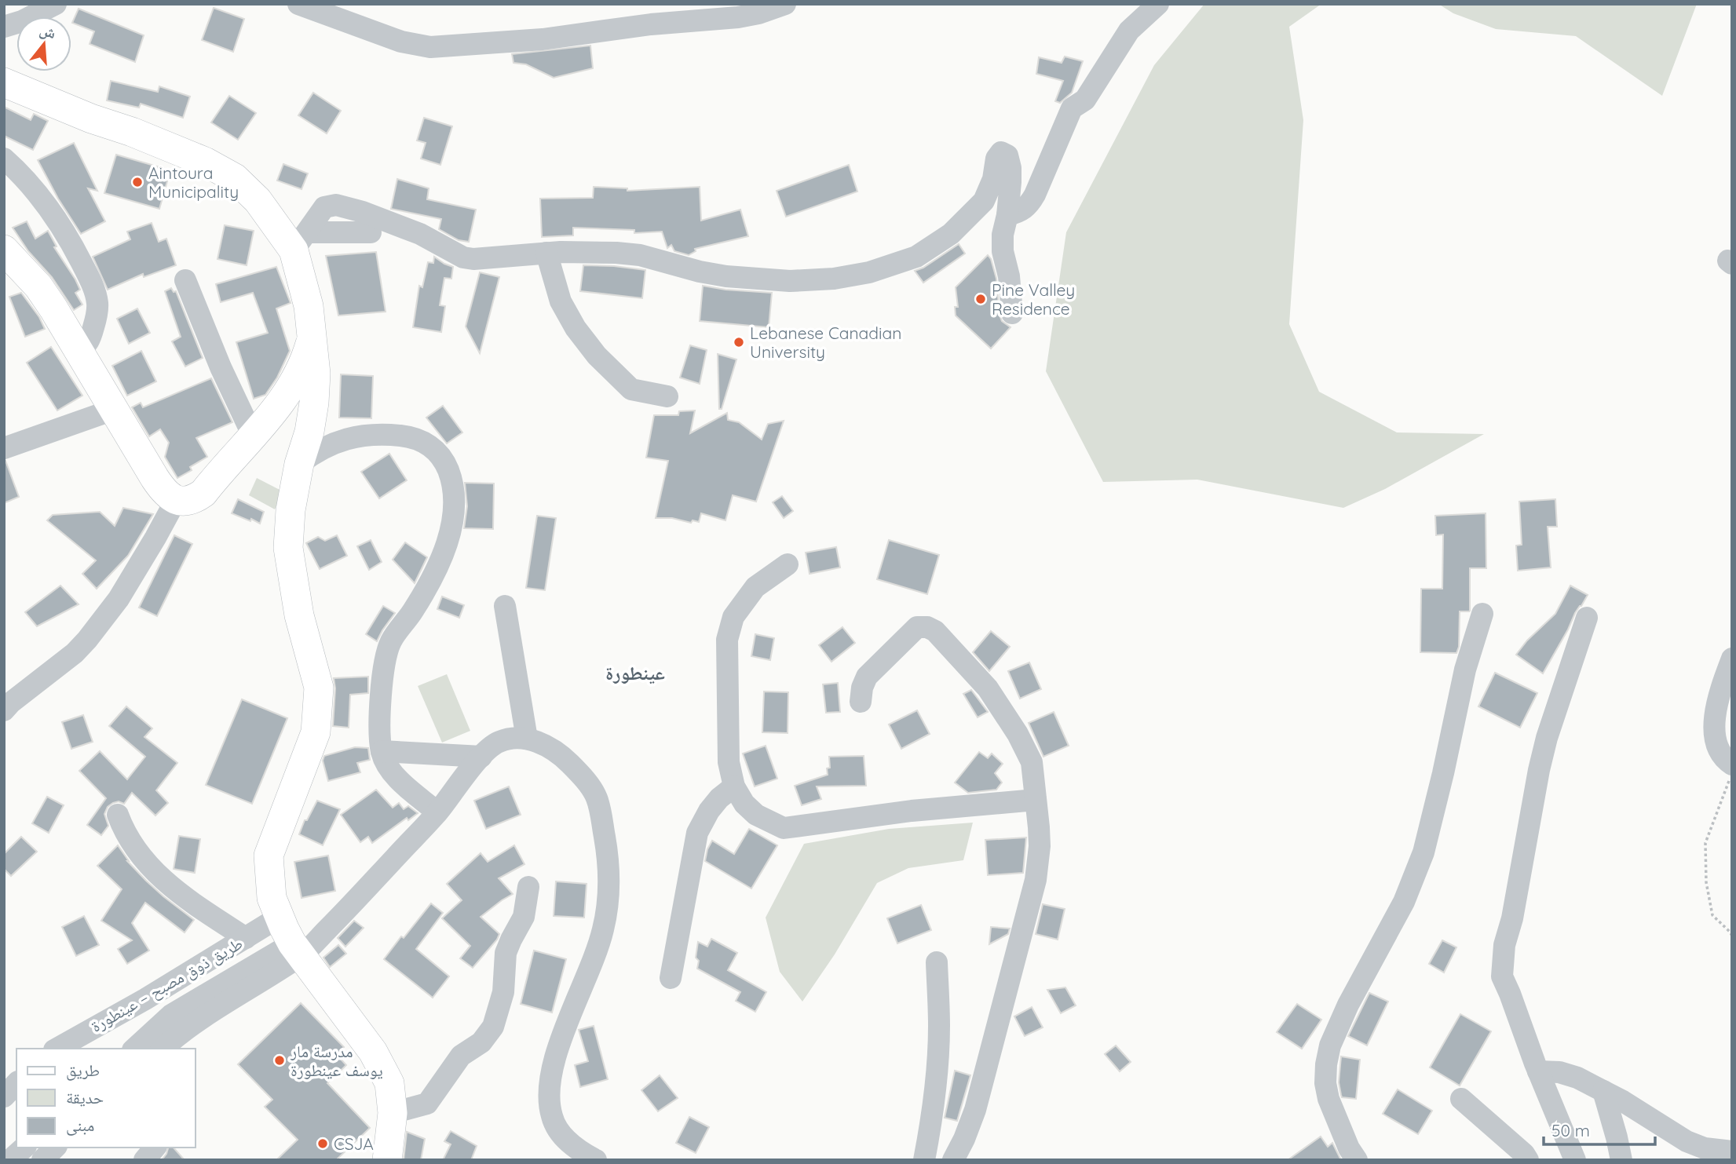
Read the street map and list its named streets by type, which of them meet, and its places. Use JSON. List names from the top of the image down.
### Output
{
  "streets": {
    "street": ["طريق ذوق مصبح – عينطورة"]
  },
  "districts": ["عينطورة"],
  "places": [
    "Aintoura Municipality",
    "Pine Valley Residence",
    "Lebanese Canadian University",
    "مدرسة مار يوسف عينطورة",
    "CSJA"
  ],
  "legend": ["طريق", "حديقة", "مبنى"],
  "scale_bar": "50 m",
  "north": "top"
}
